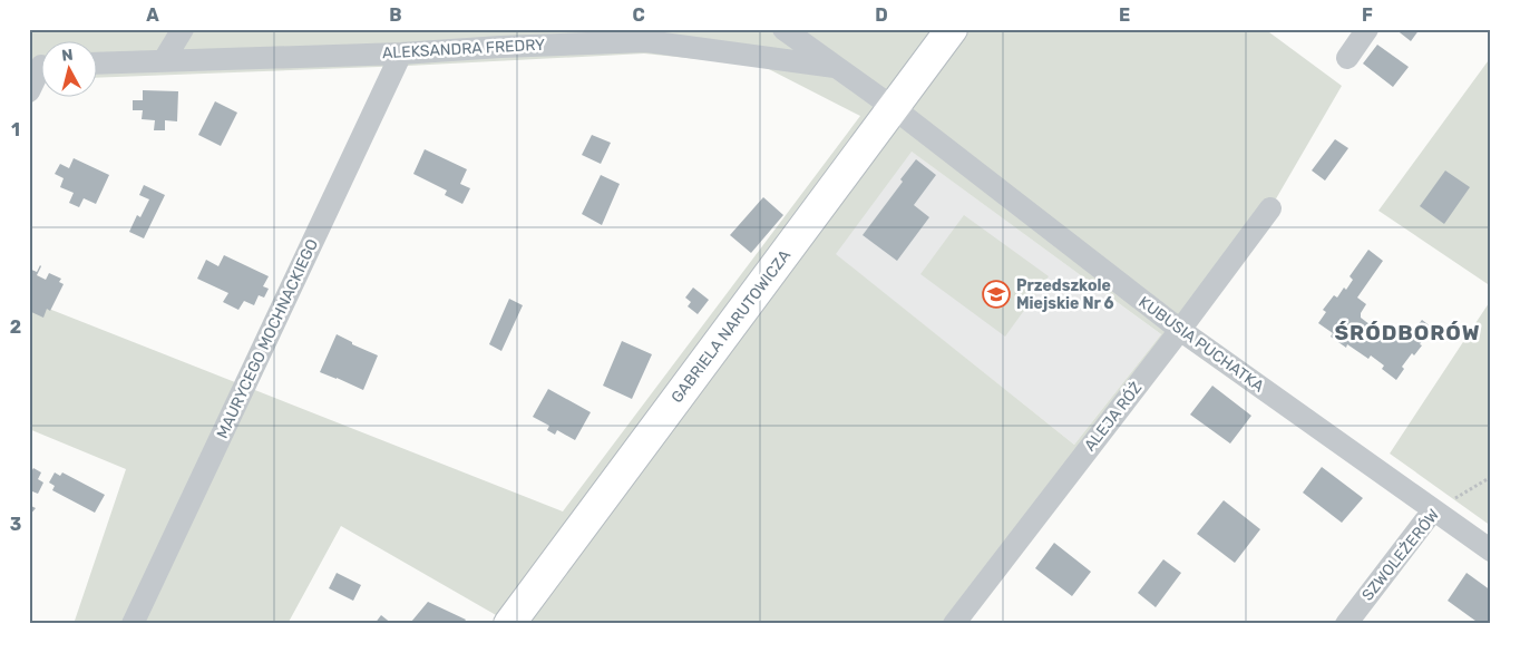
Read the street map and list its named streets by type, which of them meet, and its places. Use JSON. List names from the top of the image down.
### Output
{
  "streets": {
    "street": [
      "ALEKSANDRA FREDRY",
      "GABRIELA NARUTOWICZA",
      "MAURYCEGO MOCHNACKIEGO",
      "KUBUSIA PUCHATKA",
      "ALEJA RÓŻ",
      "SZWOLEŻERÓW"
    ]
  },
  "crossings": [
    ["ALEKSANDRA FREDRY", "MAURYCEGO MOCHNACKIEGO"],
    ["ALEKSANDRA FREDRY", "KUBUSIA PUCHATKA"],
    ["GABRIELA NARUTOWICZA", "KUBUSIA PUCHATKA"],
    ["KUBUSIA PUCHATKA", "ALEJA RÓŻ"],
    ["KUBUSIA PUCHATKA", "SZWOLEŻERÓW"]
  ],
  "districts": ["ŚRÓDBORÓW"],
  "places": {
    "school or university": ["Przedszkole Miejskie Nr 6"]
  },
  "north": "top",
  "grid": {
    "columns": [
      "A",
      "B",
      "C",
      "D",
      "E",
      "F"
    ],
    "rows": ["1", "2", "3"]
  }
}
